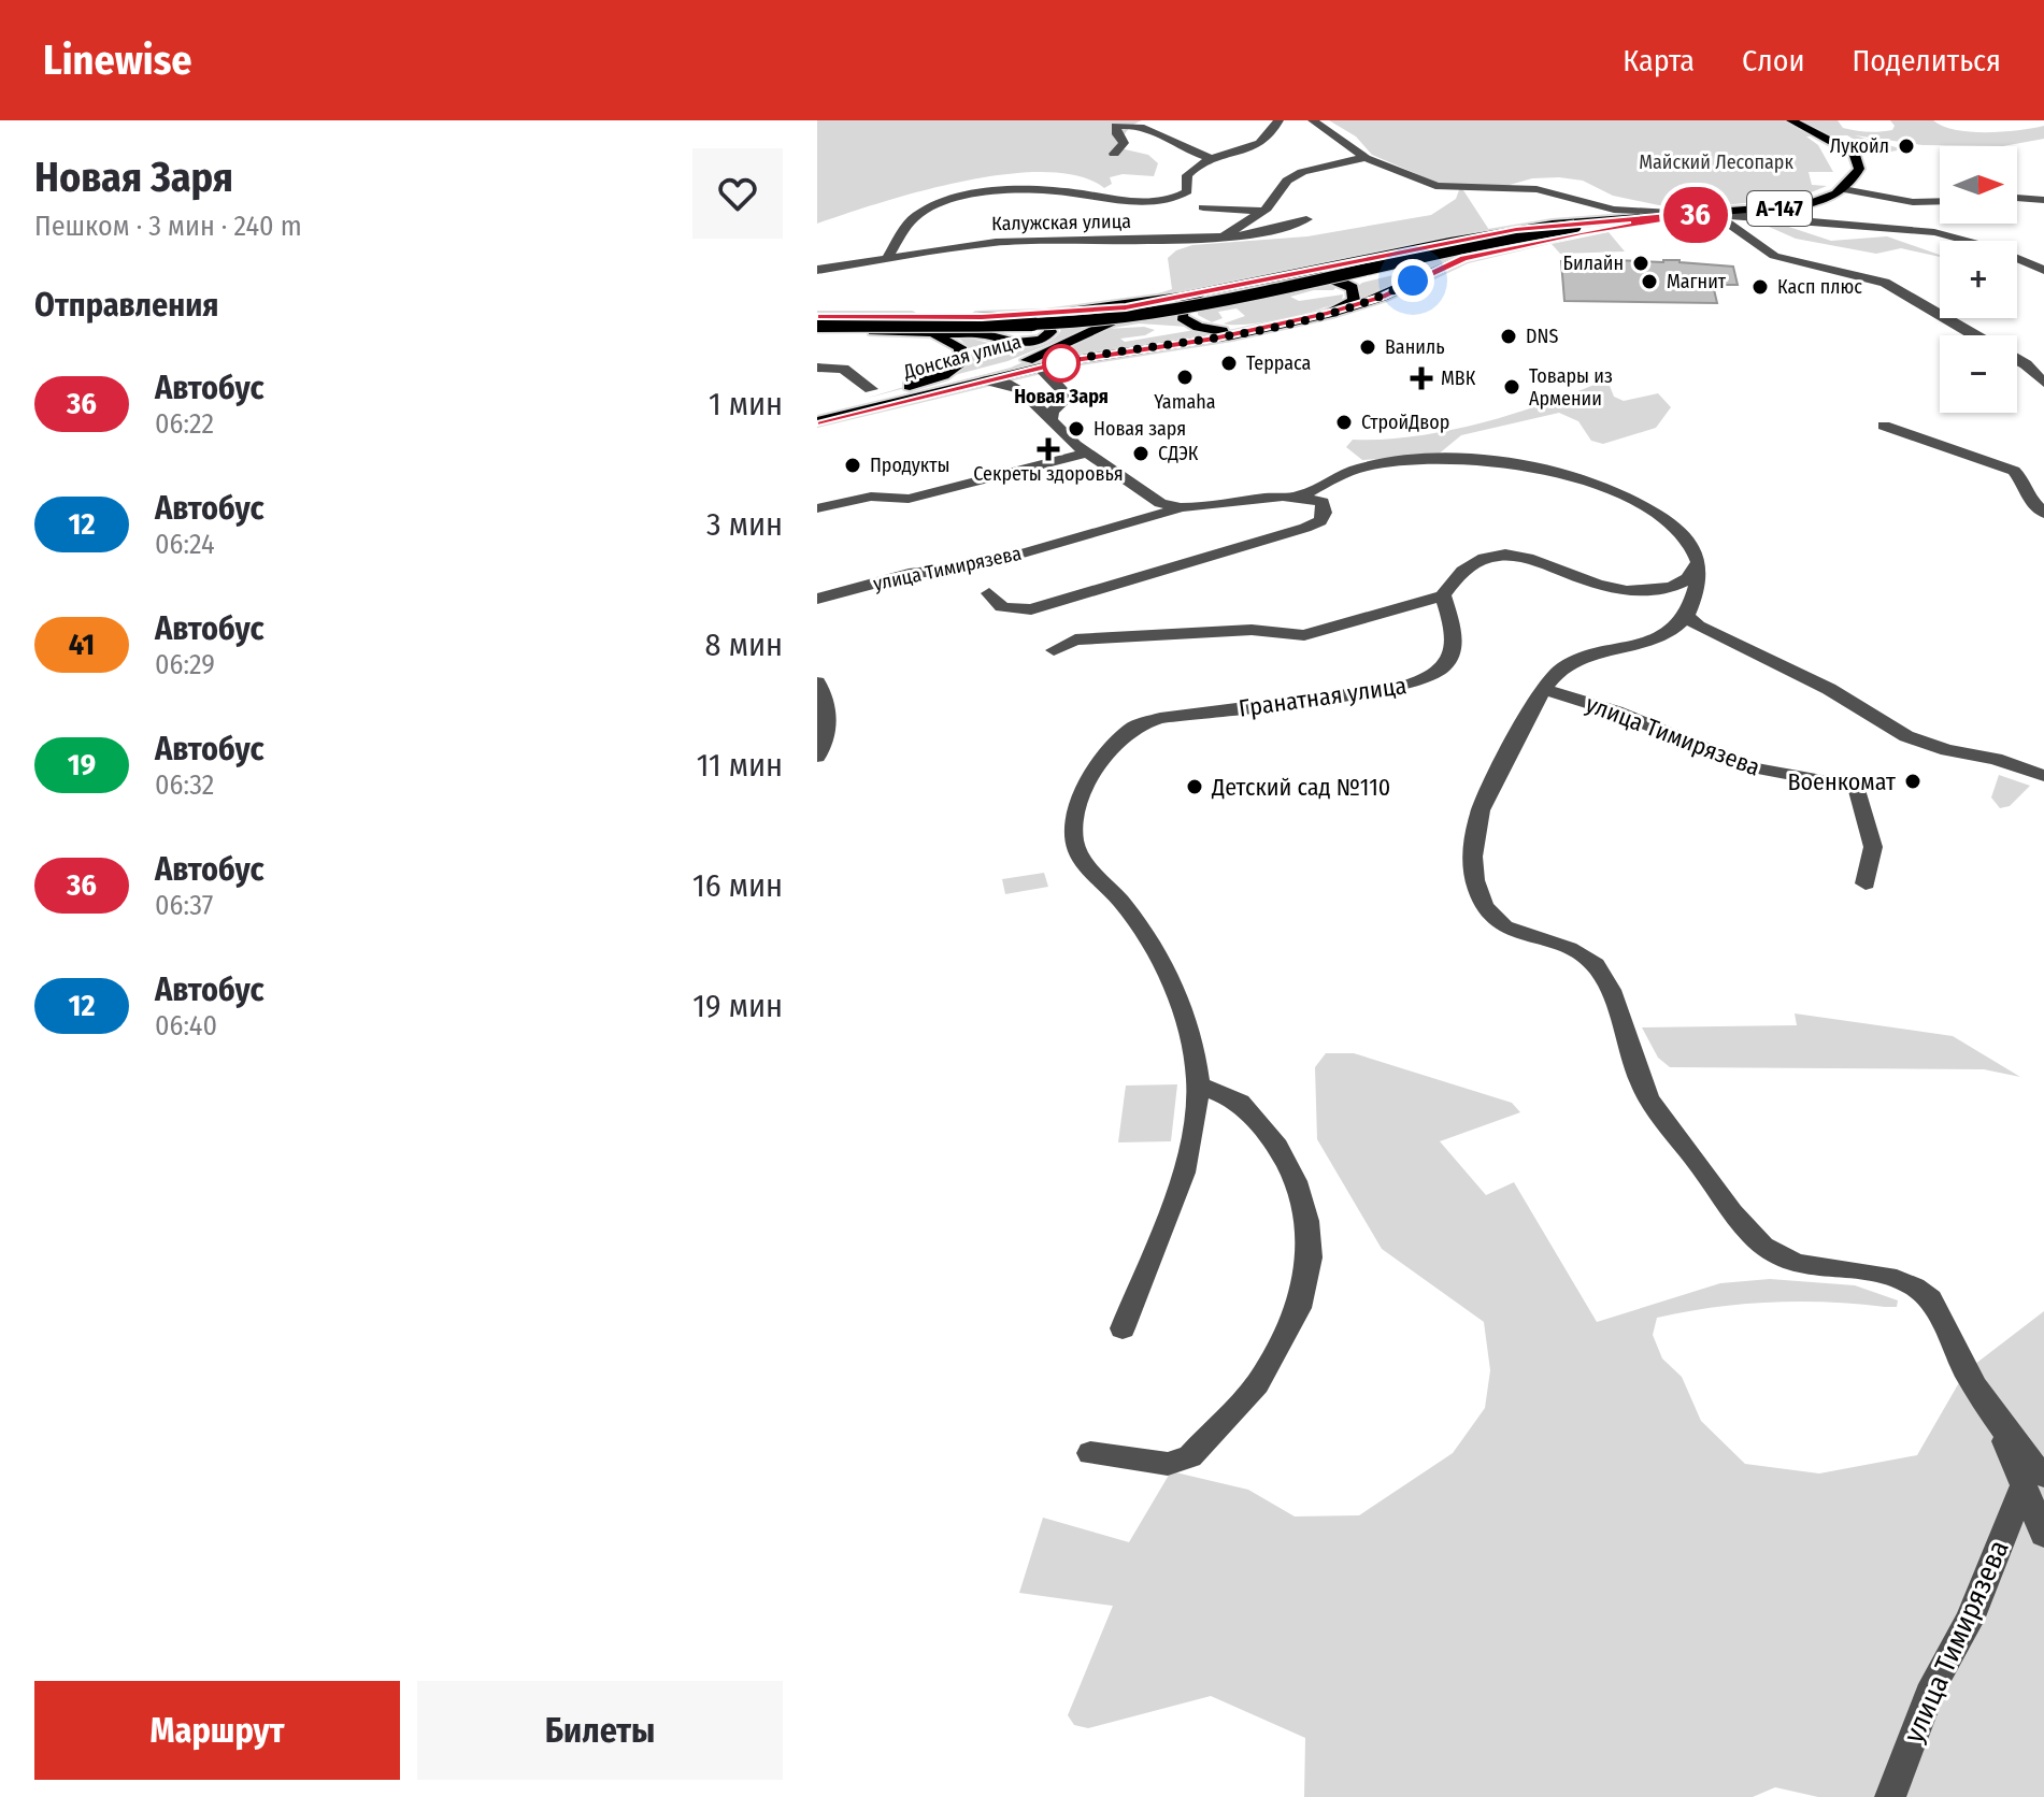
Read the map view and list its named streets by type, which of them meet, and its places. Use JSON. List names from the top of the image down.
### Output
{
  "streets": {
    "main road": ["А-147", "Донская улица"],
    "street": ["Калужская улица", "улица Тимирязева", "Гранатная улица"]
  },
  "crossings": [
    ["А-147", "Донская улица"]
  ],
  "parks": ["Майский Лесопарк"],
  "places": {
    "other": [
      "Лукойл",
      "Билайн",
      "Магнит",
      "Касп плюс",
      "DNS",
      "Ваниль",
      "Новая Заря",
      "Терраса",
      "Yamaha",
      "Товары из Армении",
      "СтройДвор",
      "Новая заря",
      "СДЭК",
      "Продукты",
      "Военкомат",
      "Детский сад №110"
    ],
    "health": ["МВК", "Секреты здоровья"]
  },
  "lines": ["bus line 36"],
  "north": "right",
  "page": {
    "header": "Linewise",
    "nav": ["Карта", "Слои", "Поделиться"],
    "heading": [
      ["Новая Заря", "Пешком · 3 мин · 240 m"],
      "Отправления"
    ],
    "on_map": "36",
    "map_buttons": ["+", "−"],
    "list": [
      {
        "mark": "36",
        "name": "Автобус",
        "note": "06:22",
        "value": "1 мин"
      },
      {
        "mark": "12",
        "name": "Автобус",
        "note": "06:24",
        "value": "3 мин"
      },
      {
        "mark": "41",
        "name": "Автобус",
        "note": "06:29",
        "value": "8 мин"
      },
      {
        "mark": "19",
        "name": "Автобус",
        "note": "06:32",
        "value": "11 мин"
      },
      {
        "mark": "36",
        "name": "Автобус",
        "note": "06:37",
        "value": "16 мин"
      },
      {
        "mark": "12",
        "name": "Автобус",
        "note": "06:40",
        "value": "19 мин"
      }
    ],
    "buttons": ["Маршрут", "Билеты"]
  }
}
